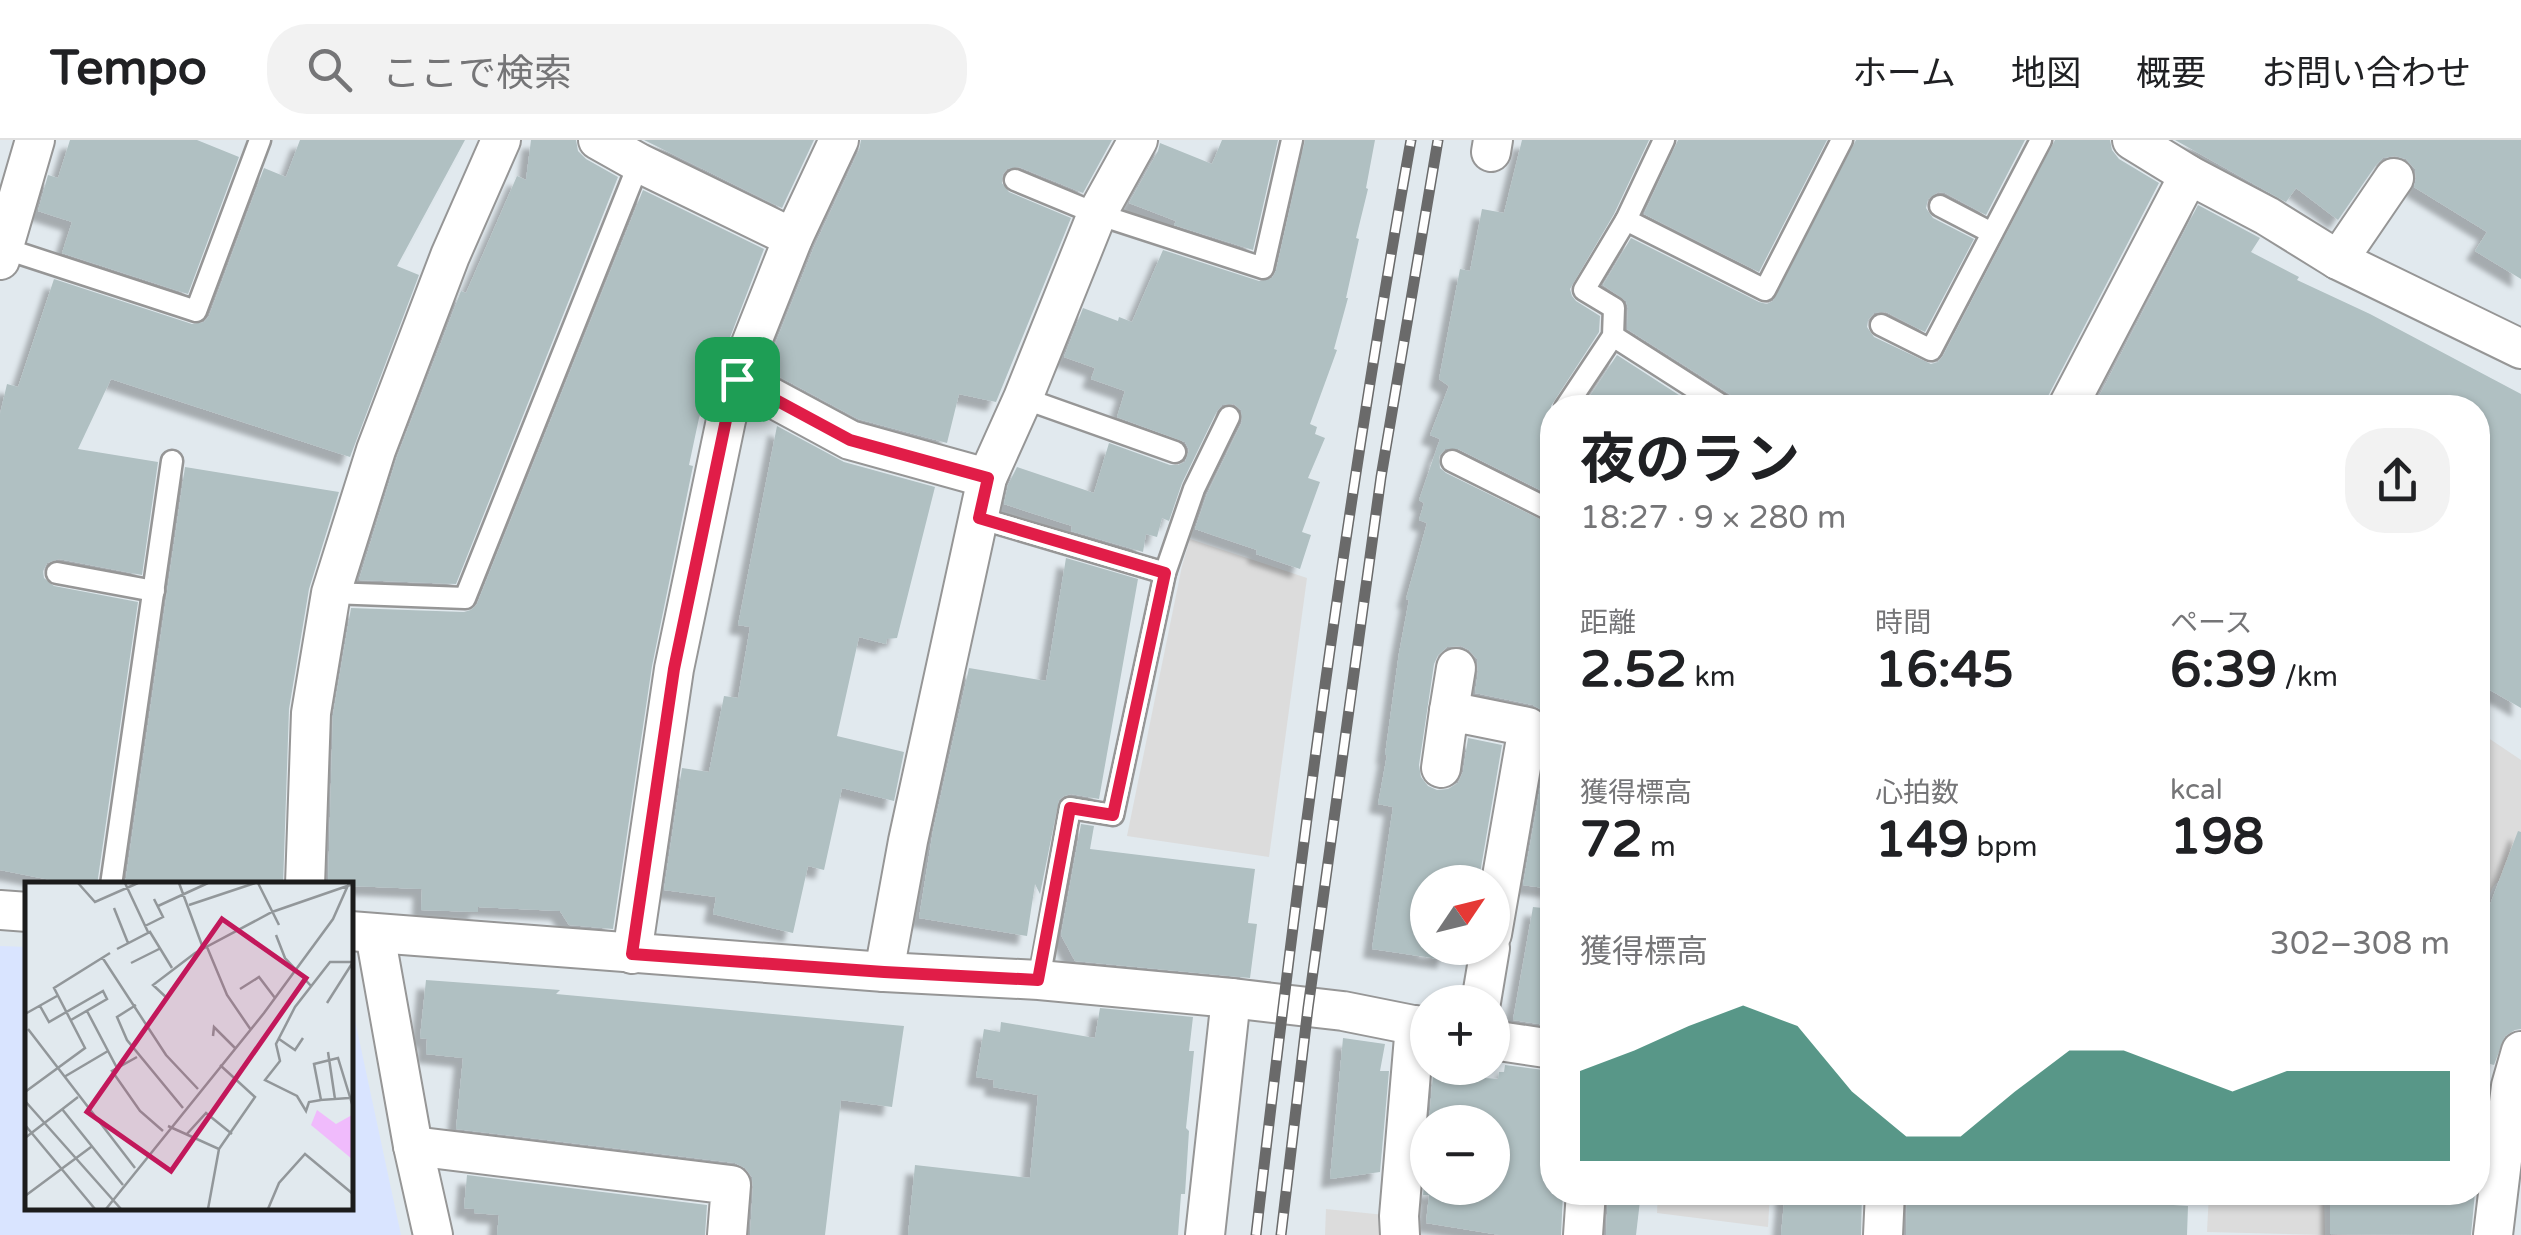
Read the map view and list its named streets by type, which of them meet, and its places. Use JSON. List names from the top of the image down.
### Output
{
  "north": "top right",
  "page": {
    "header": "Tempo",
    "search": "ここで検索",
    "nav": [
      "ホーム",
      "地図",
      "概要",
      "お問い合わせ"
    ],
    "heading": ["夜のラン", "18:27 · 9 × 280 m"],
    "stats": [
      ["距離", "2.52 km"],
      ["時間", "16:45"],
      ["ペース", "6:39 /km"],
      ["獲得標高", "72 m"],
      ["心拍数", "149 bpm"],
      ["kcal", "198"]
    ],
    "map_buttons": ["+", "−"],
    "chart": ["獲得標高", "302–308 m"]
  }
}
